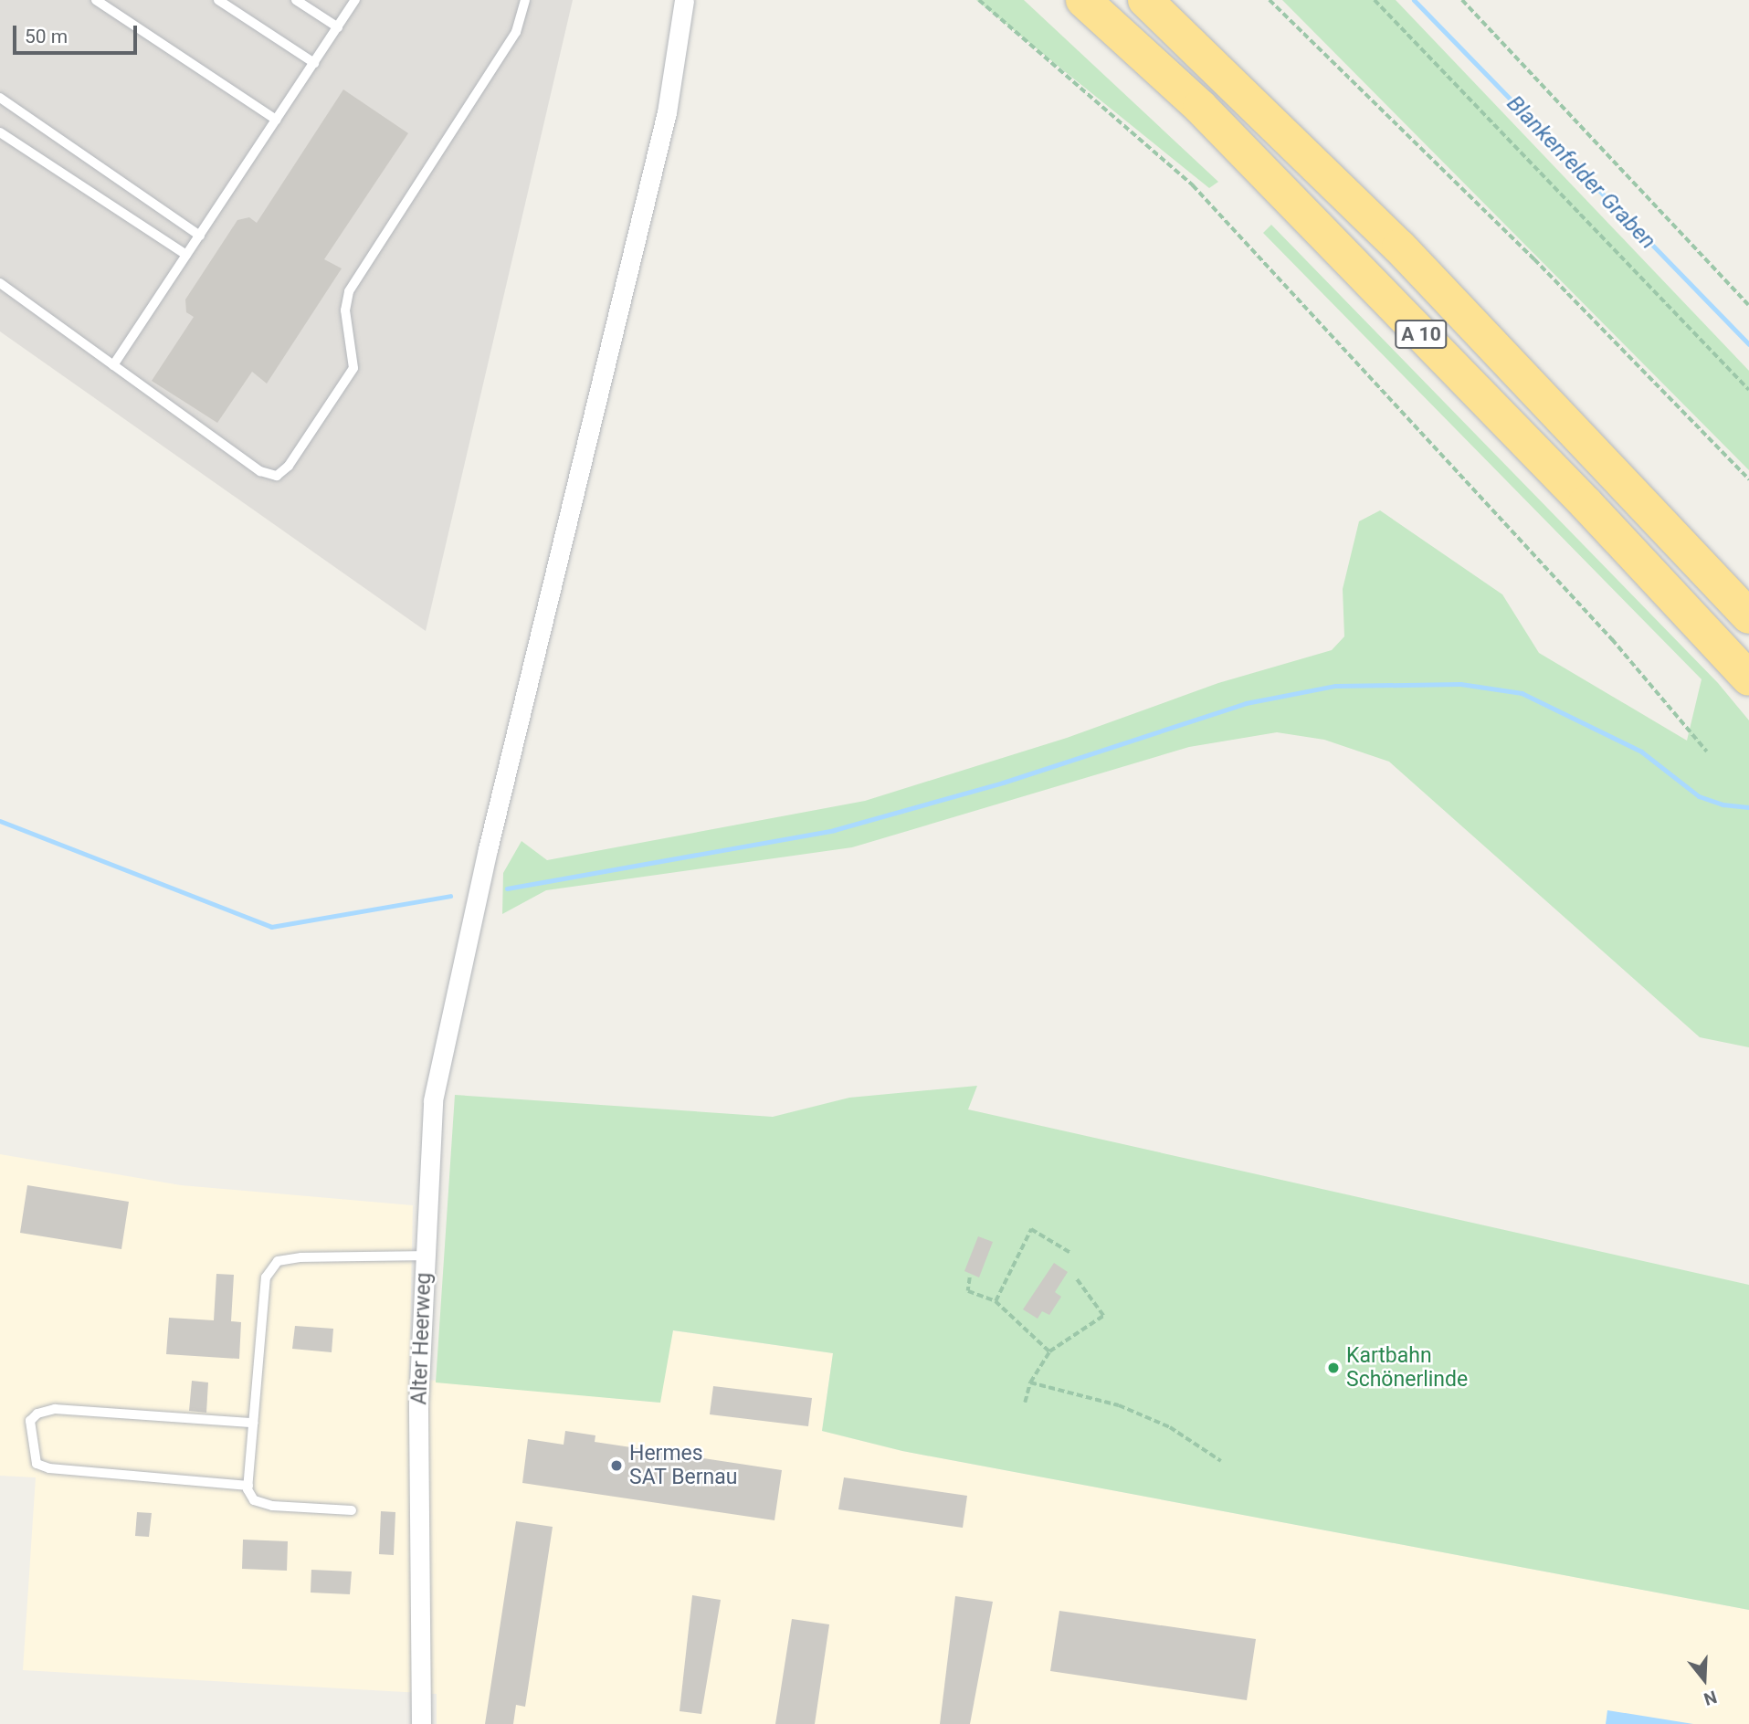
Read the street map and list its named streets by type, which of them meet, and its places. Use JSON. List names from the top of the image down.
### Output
{
  "streets": {
    "highway": ["A 10"],
    "street": ["Alter Heerweg"]
  },
  "water": ["Blankenfelder Graben"],
  "places": ["Kartbahn Schönerlinde", "Hermes SAT Bernau"],
  "scale_bar": "50 m",
  "north": "bottom"
}
